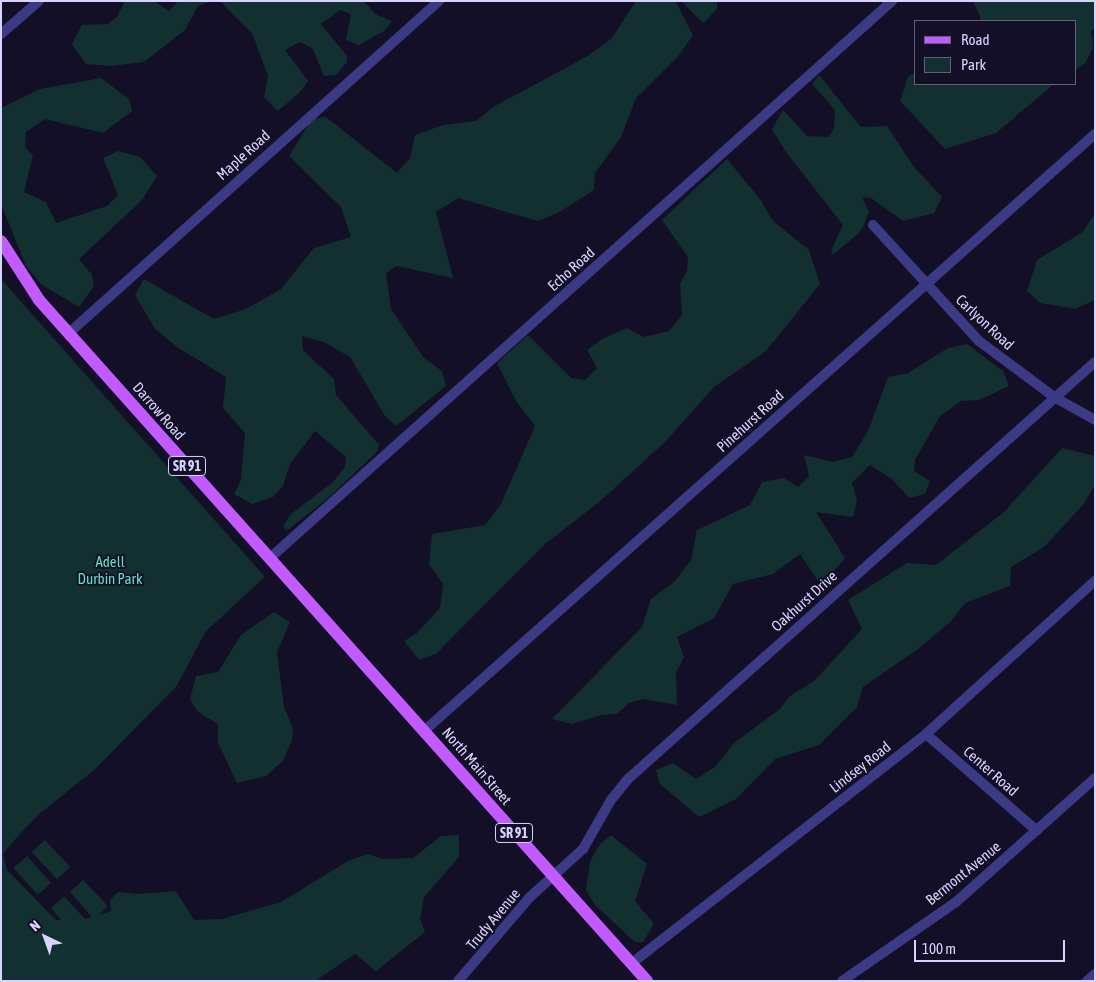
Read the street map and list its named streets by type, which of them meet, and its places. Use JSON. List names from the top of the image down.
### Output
{
  "streets": {
    "main road": ["Darrow Road", "SR 91", "North Main Street"],
    "street": [
      "Maple Road",
      "Echo Road",
      "Carlyon Road",
      "Pinehurst Road",
      "Oakhurst Drive",
      "Lindsey Road",
      "Center Road",
      "Bermont Avenue",
      "Trudy Avenue"
    ]
  },
  "crossings": [
    ["Maple Road", "Darrow Road"],
    ["Echo Road", "Darrow Road"],
    ["Carlyon Road", "Pinehurst Road"],
    ["Carlyon Road", "Oakhurst Drive"],
    ["Darrow Road", "North Main Street"],
    ["Pinehurst Road", "North Main Street"],
    ["Oakhurst Drive", "North Main Street"],
    ["Oakhurst Drive", "Trudy Avenue"],
    ["North Main Street", "Lindsey Road"],
    ["North Main Street", "Trudy Avenue"],
    ["Lindsey Road", "Center Road"],
    ["Center Road", "Bermont Avenue"]
  ],
  "parks": ["Adell Durbin Park"],
  "legend": ["Road", "Park"],
  "scale_bar": "100 m",
  "north": "top left"
}
